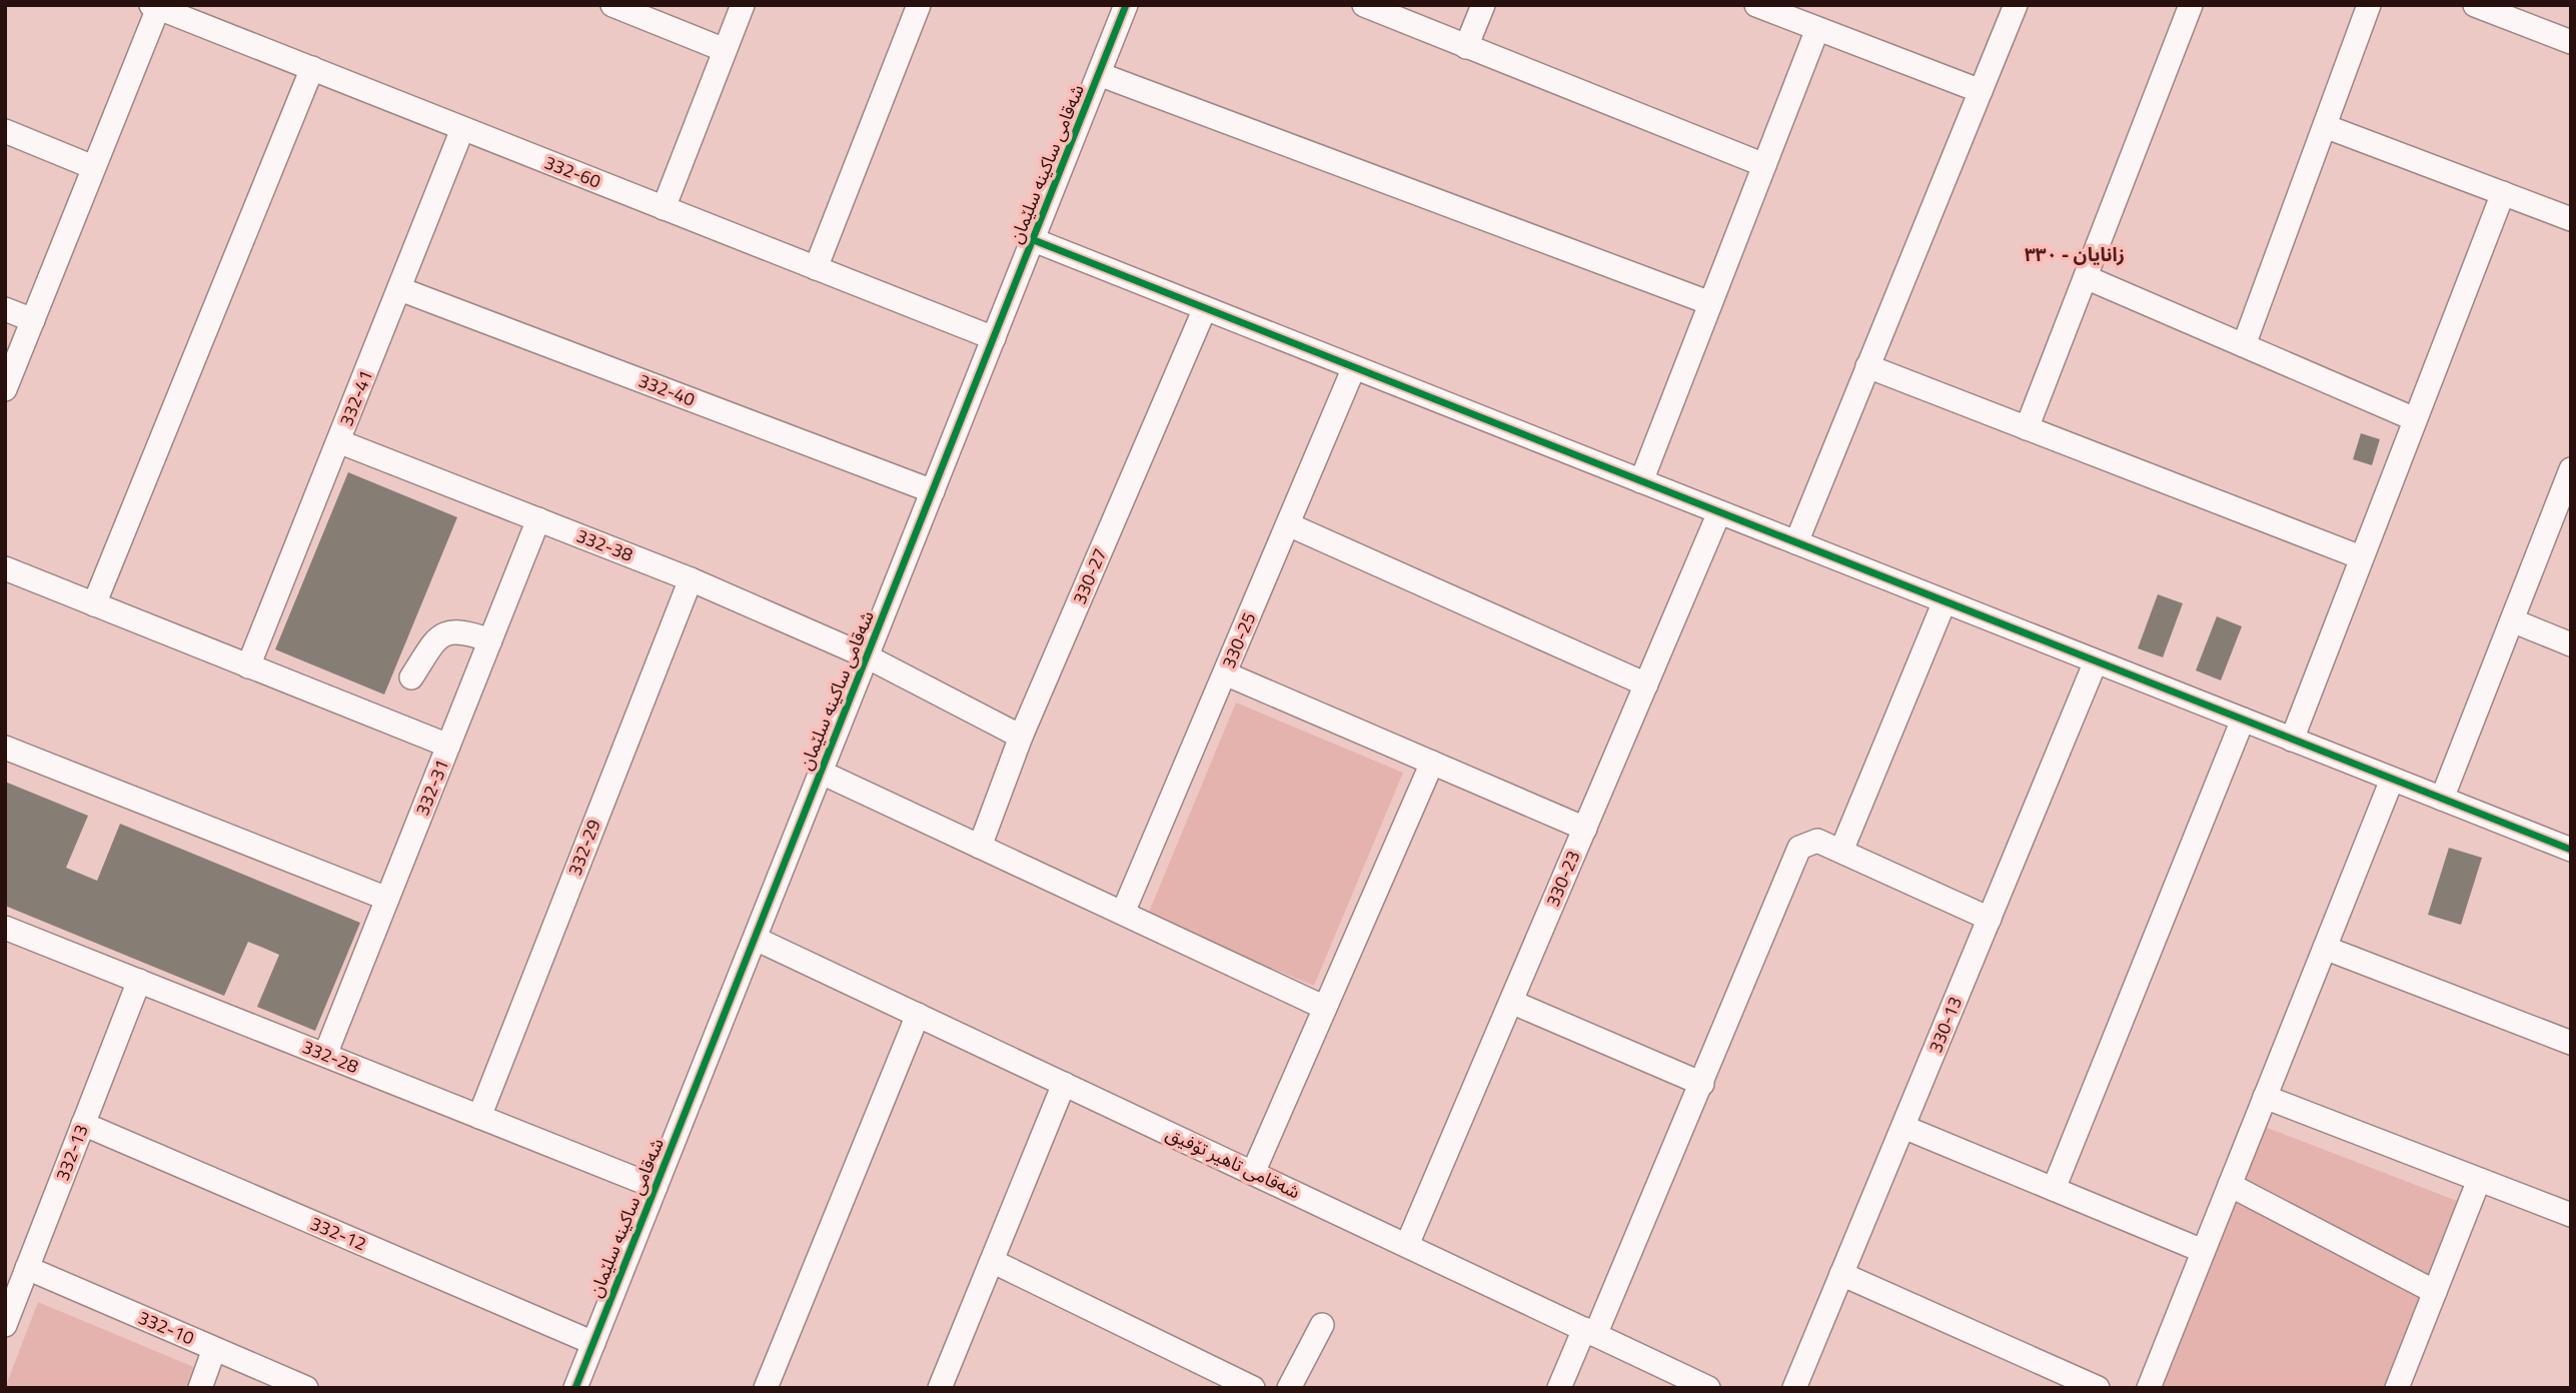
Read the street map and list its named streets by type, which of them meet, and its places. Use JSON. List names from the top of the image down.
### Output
{
  "streets": {
    "street": [
      "شەقامی ساکینە سلێمان",
      "332-60",
      "332-40",
      "332-41",
      "332-38",
      "330-27",
      "330-25",
      "332-31",
      "332-29",
      "330-23",
      "330-13",
      "332-28",
      "332-13",
      "شەقامی تاهیر تۆفیق",
      "332-12",
      "332-10"
    ]
  },
  "crossings": [
    ["شەقامی ساکینە سلێمان", "332-60"],
    ["شەقامی ساکینە سلێمان", "332-40"],
    ["شەقامی ساکینە سلێمان", "332-38"],
    ["شەقامی ساکینە سلێمان", "332-28"],
    ["شەقامی ساکینە سلێمان", "شەقامی تاهیر تۆفیق"],
    ["شەقامی ساکینە سلێمان", "332-12"],
    ["332-60", "332-41"],
    ["332-40", "332-41"],
    ["332-41", "332-38"],
    ["332-38", "330-27"],
    ["332-38", "332-31"],
    ["332-38", "332-29"],
    ["332-31", "332-28"],
    ["332-29", "332-28"],
    ["330-23", "شەقامی تاهیر تۆفیق"],
    ["332-28", "332-13"],
    ["332-13", "332-12"],
    ["332-13", "332-10"]
  ],
  "districts": ["زانایان - ٣٣٠"]
}
